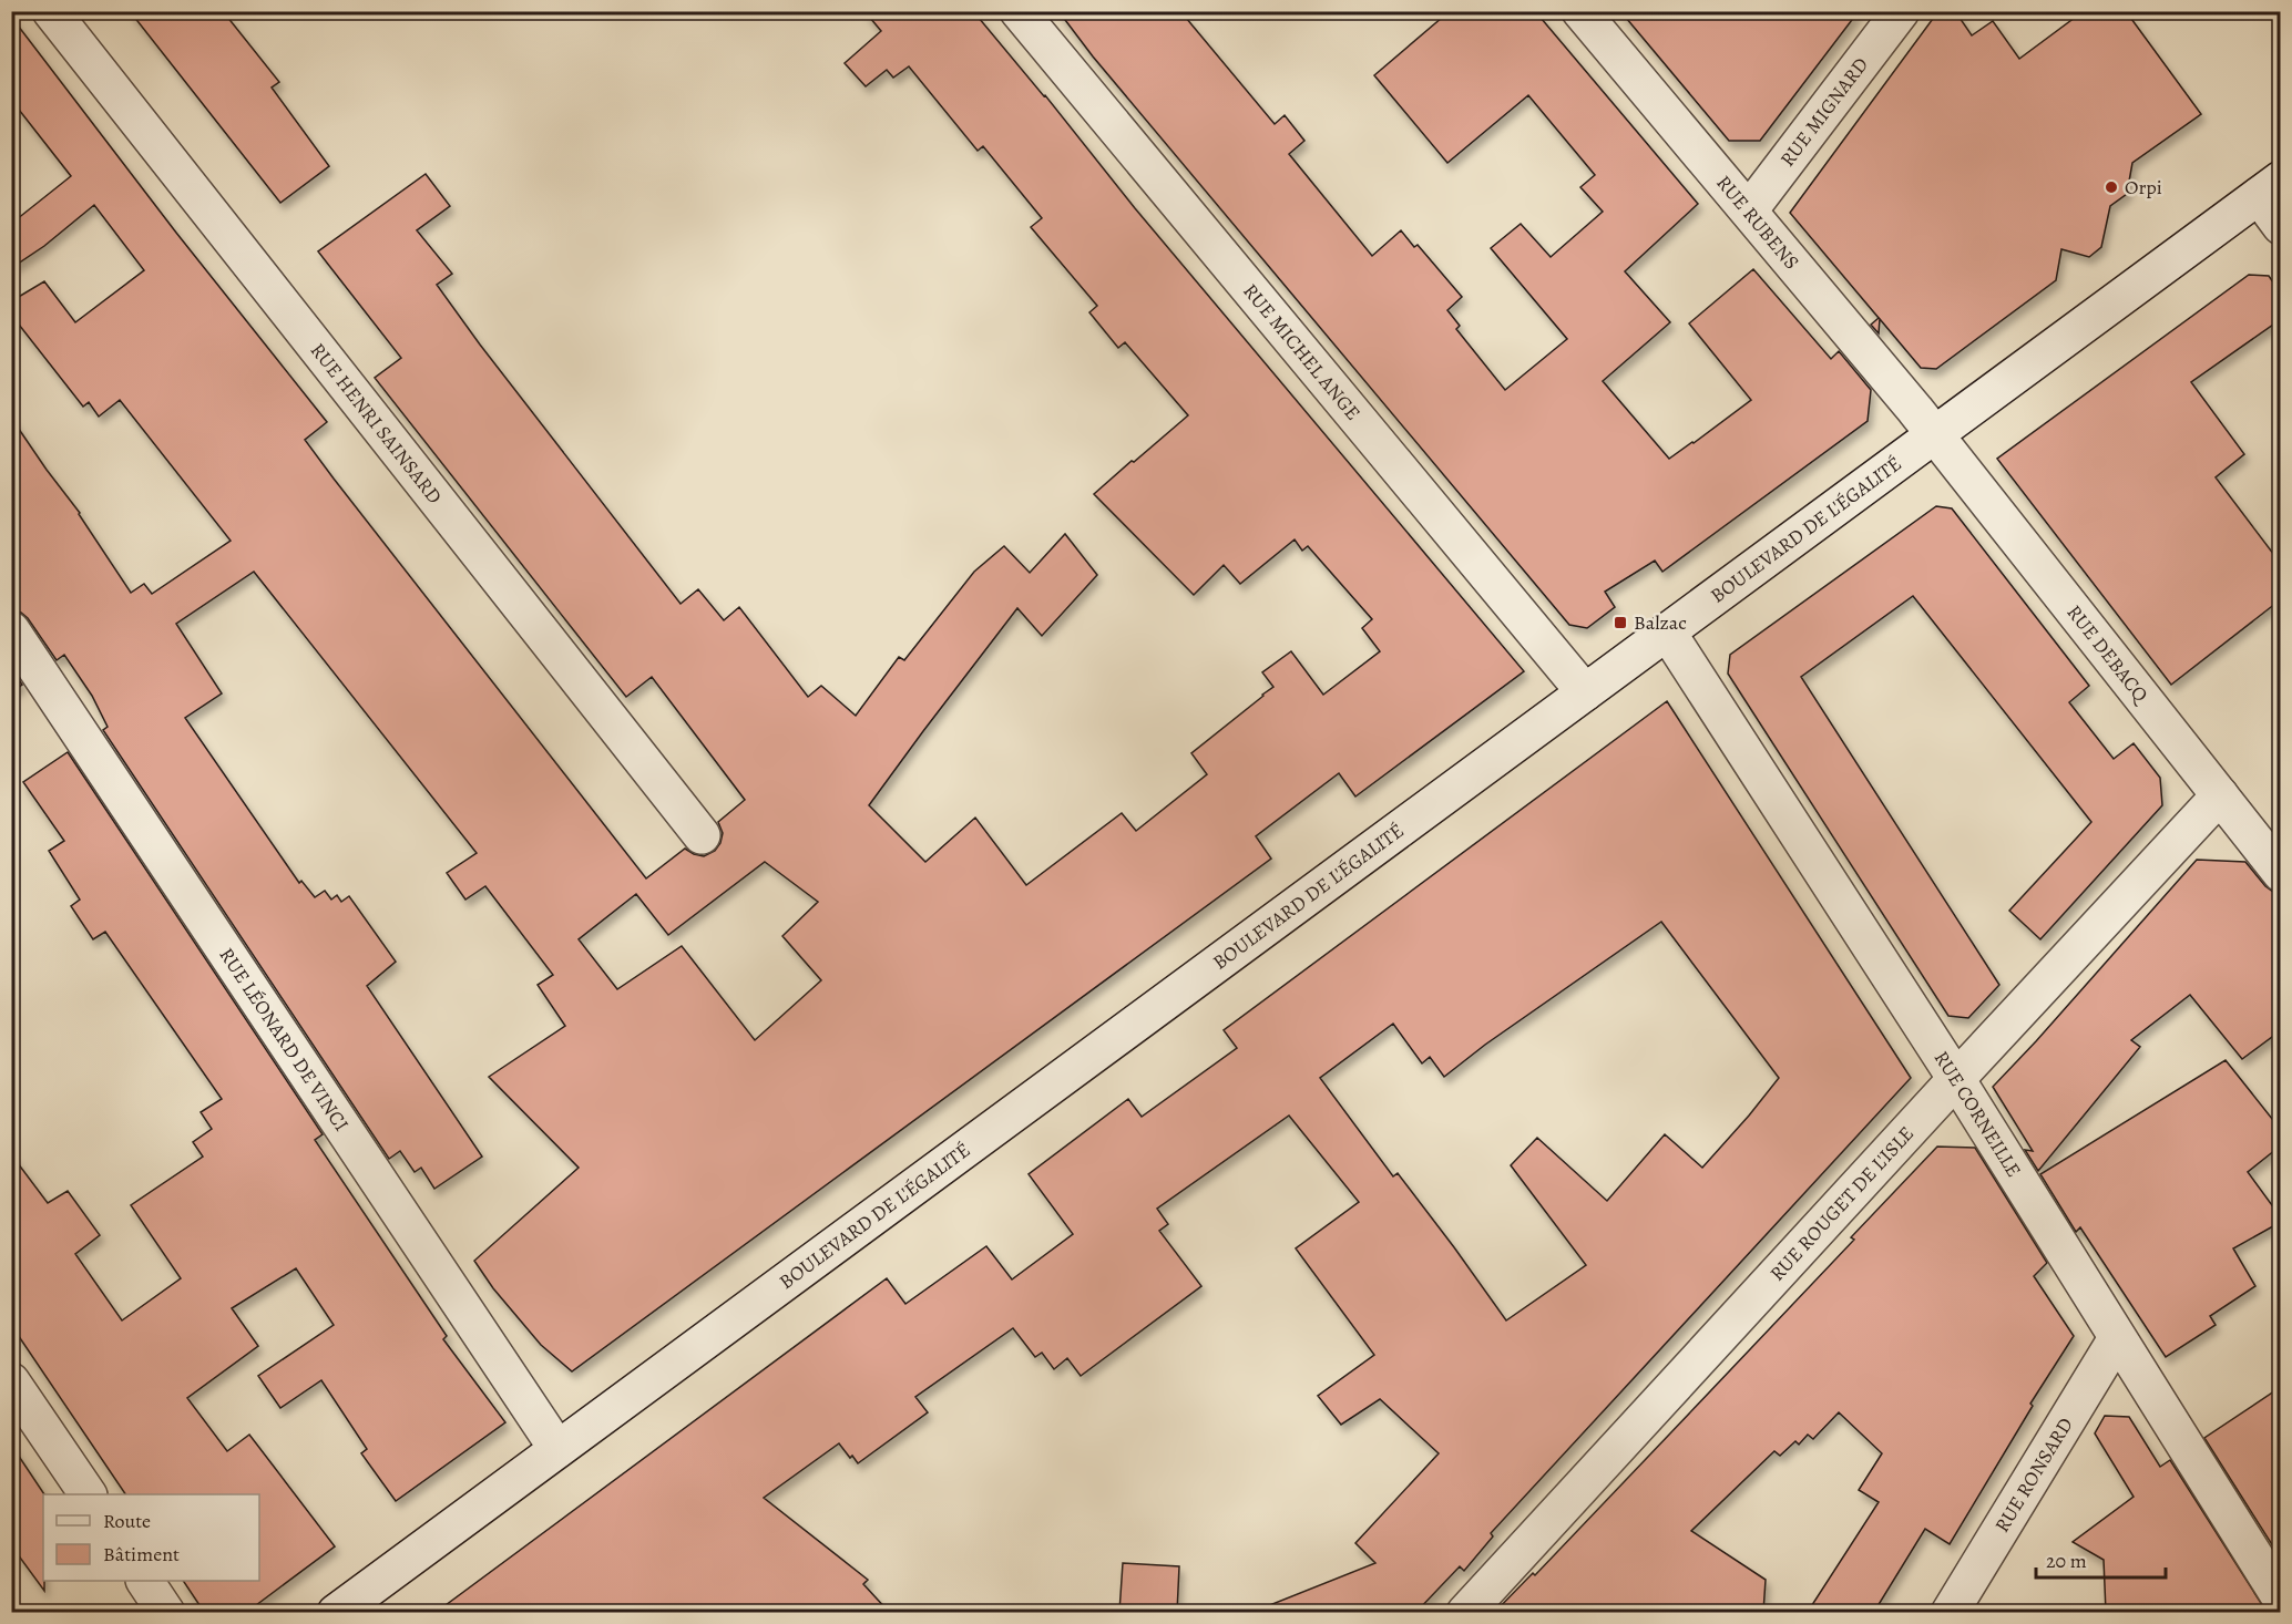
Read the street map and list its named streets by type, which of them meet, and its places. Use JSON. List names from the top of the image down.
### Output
{
  "streets": {
    "street": [
      "RUE MIGNARD",
      "RUE RUBENS",
      "RUE MICHEL ANGE",
      "RUE HENRI SAINSARD",
      "BOULEVARD DE L'ÉGALITÉ",
      "RUE DEBACQ",
      "RUE LÉONARD DE VINCI",
      "RUE CORNEILLE",
      "RUE ROUGET DE L'ISLE",
      "RUE RONSARD"
    ]
  },
  "crossings": [
    ["RUE MIGNARD", "RUE RUBENS"],
    ["RUE RUBENS", "BOULEVARD DE L'ÉGALITÉ"],
    ["RUE RUBENS", "RUE DEBACQ"],
    ["RUE MICHEL ANGE", "BOULEVARD DE L'ÉGALITÉ"],
    ["BOULEVARD DE L'ÉGALITÉ", "RUE DEBACQ"],
    ["BOULEVARD DE L'ÉGALITÉ", "RUE LÉONARD DE VINCI"],
    ["BOULEVARD DE L'ÉGALITÉ", "RUE CORNEILLE"],
    ["RUE DEBACQ", "RUE ROUGET DE L'ISLE"],
    ["RUE CORNEILLE", "RUE ROUGET DE L'ISLE"],
    ["RUE CORNEILLE", "RUE RONSARD"]
  ],
  "places": {
    "other": ["Orpi"],
    "transit": ["Balzac"]
  },
  "legend": ["Route", "Bâtiment"],
  "scale_bar": "20 m"
}
